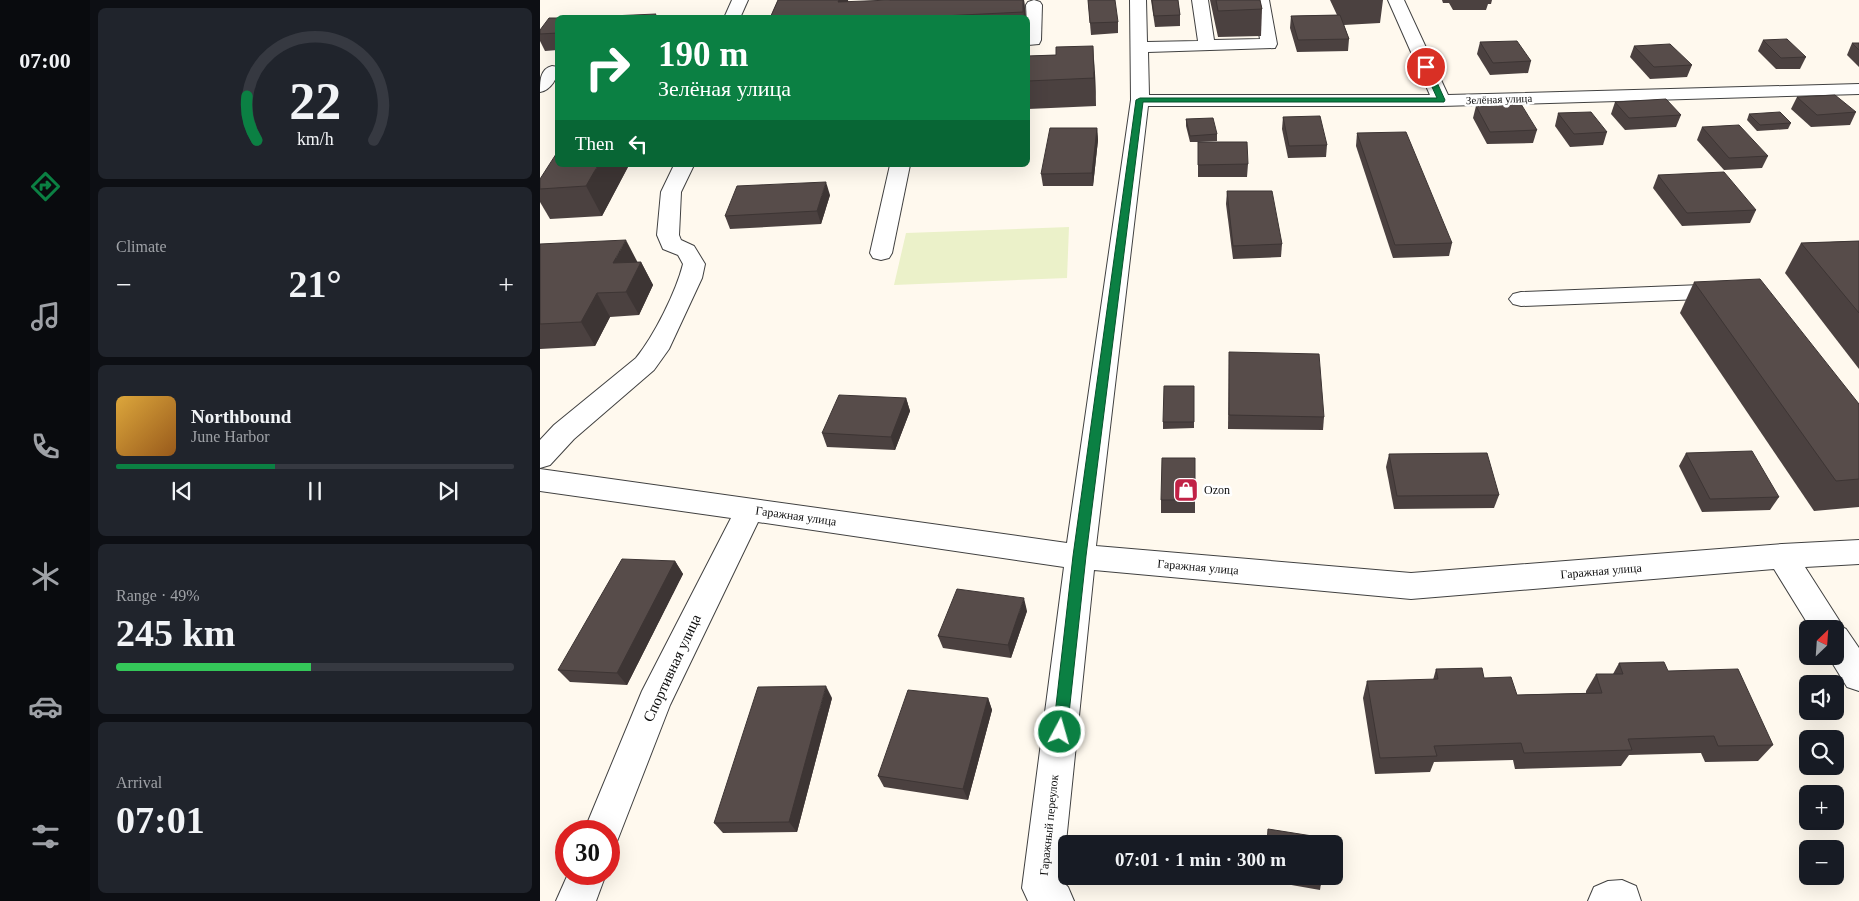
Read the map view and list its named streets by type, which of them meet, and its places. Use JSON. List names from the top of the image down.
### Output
{
  "streets": {
    "street": [
      "Зелёная улица",
      "Гаражная улица",
      "Спортивная улица",
      "Гаражный переулок"
    ]
  },
  "crossings": [
    ["Зелёная улица", "Гаражный переулок"],
    ["Гаражная улица", "Спортивная улица"],
    ["Гаражная улица", "Гаражный переулок"]
  ],
  "places": {
    "shop": ["Ozon"]
  },
  "north": "top right",
  "page": {
    "tabs": "07:00",
    "turn": ["190 m", "Зелёная улица"],
    "then": "Then",
    "tile": [
      "Climate",
      ["Range · 49%", "245 km"],
      ["Arrival", "07:01"]
    ],
    "heat": ["−", "21°", "+"],
    "song": ["Northbound", "June Harbor"],
    "map_buttons": ["+", "−"],
    "limit": "30",
    "trip": "07:01 · 1 min · 300 m",
    "gauge": ["22", "km/h"]
  }
}
